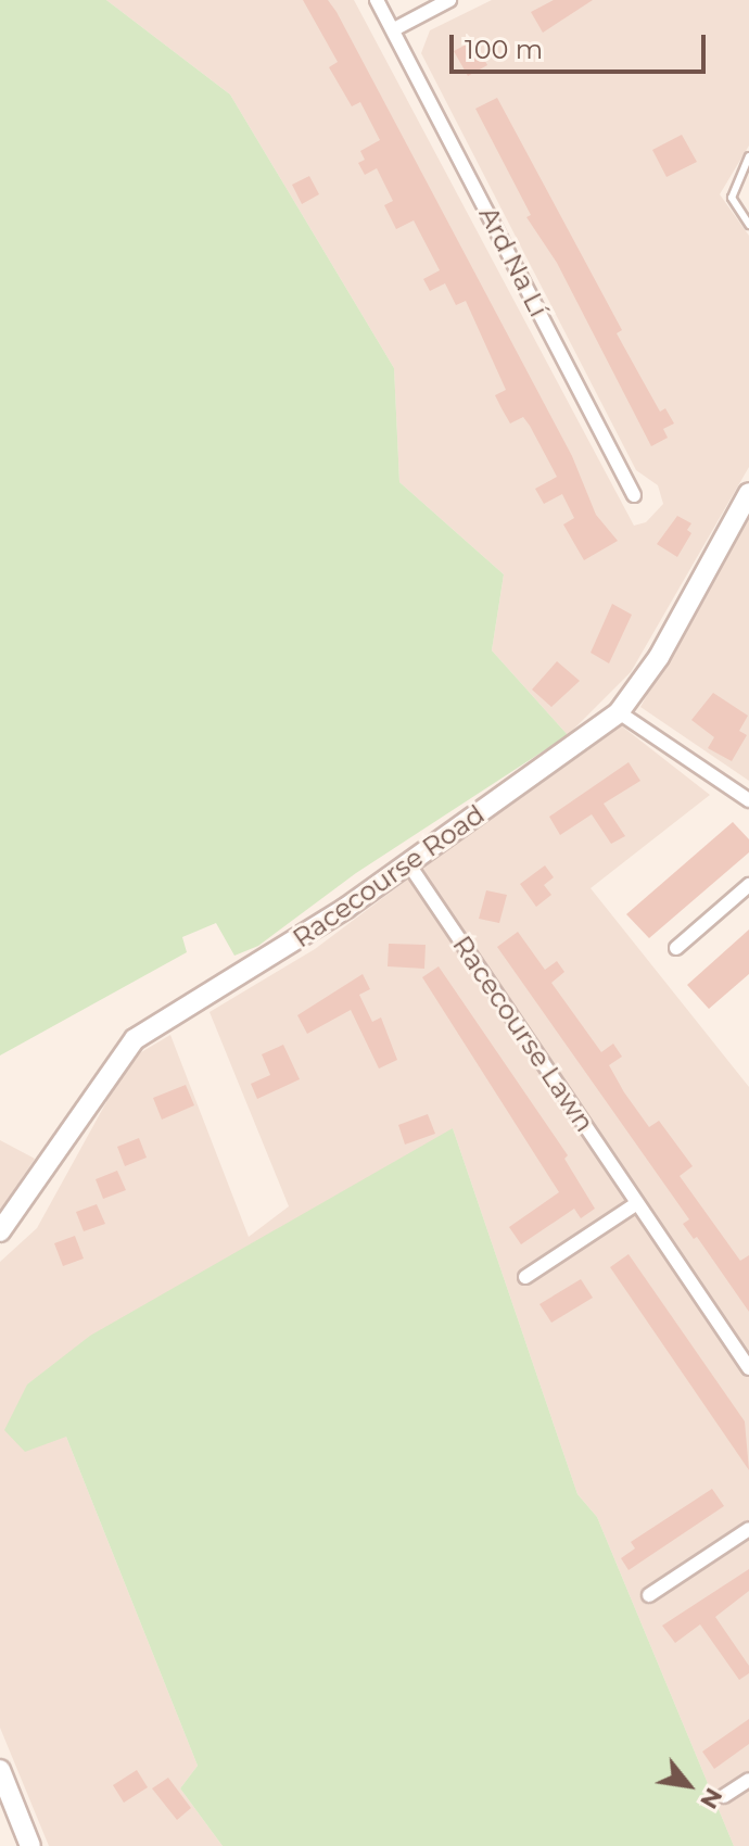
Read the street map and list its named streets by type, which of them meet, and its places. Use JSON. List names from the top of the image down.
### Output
{
  "streets": {
    "street": ["Ard Na Lí", "Racecourse Road", "Racecourse Lawn"]
  },
  "crossings": [
    ["Racecourse Road", "Racecourse Lawn"]
  ],
  "scale_bar": "100 m",
  "north": "bottom right"
}
